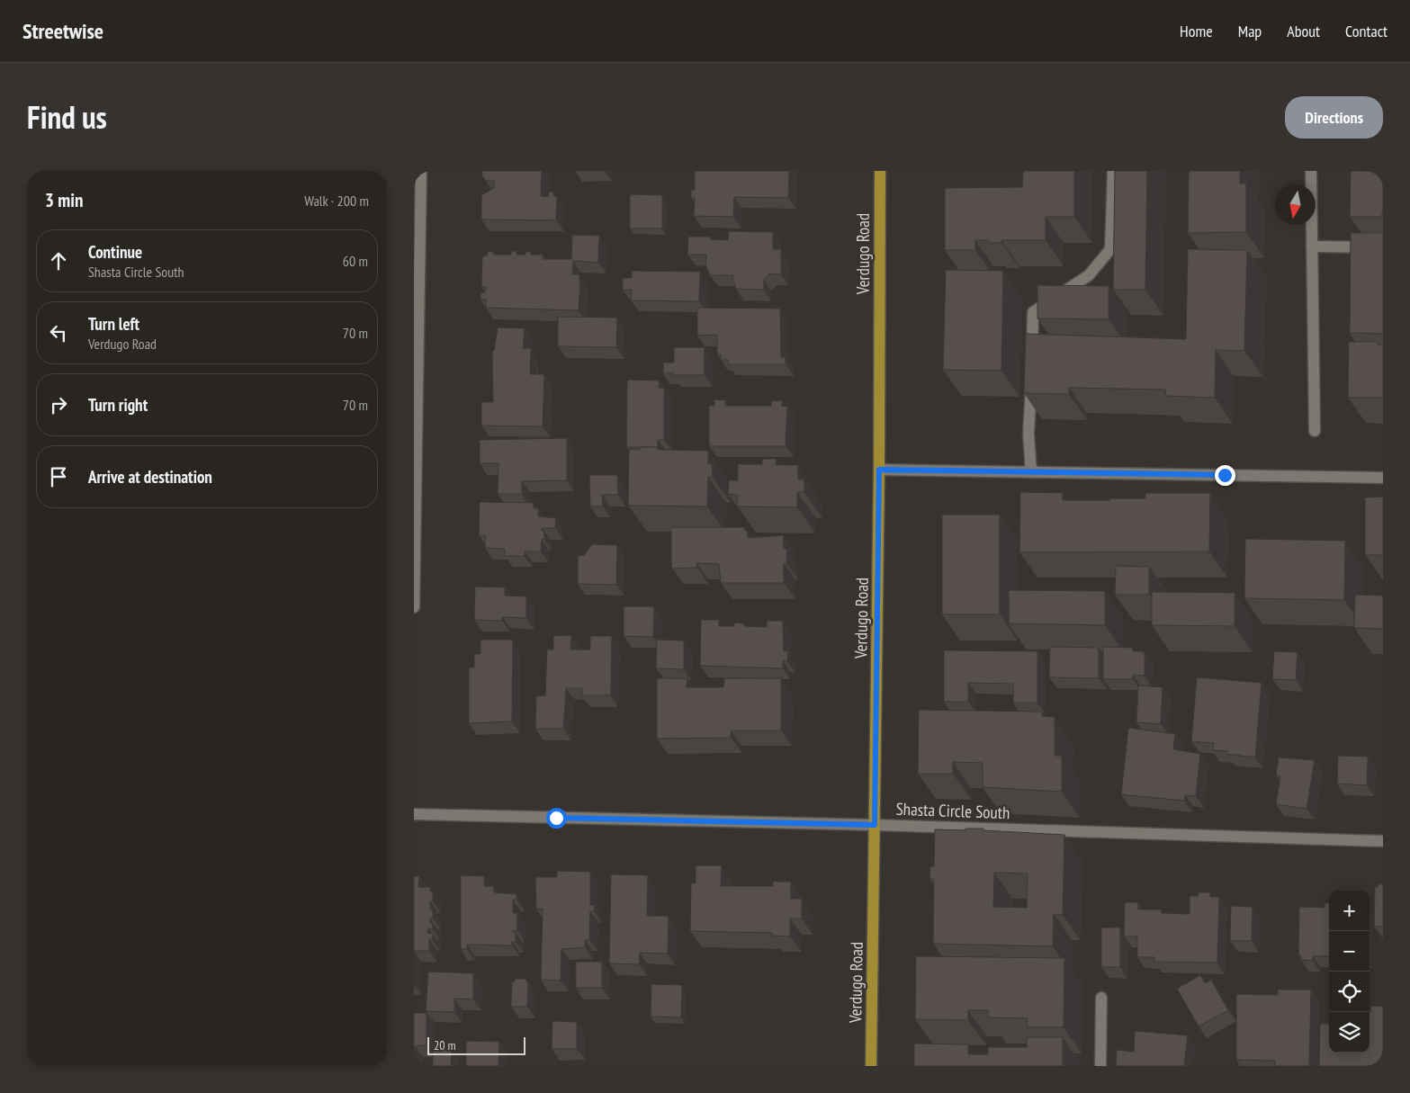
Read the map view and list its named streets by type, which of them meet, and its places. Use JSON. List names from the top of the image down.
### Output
{
  "streets": {
    "main road": ["Verdugo Road"],
    "street": ["Shasta Circle South"]
  },
  "crossings": [
    ["Verdugo Road", "Shasta Circle South"]
  ],
  "scale_bar": "20 m",
  "north": "bottom",
  "page": {
    "header": "Streetwise",
    "nav": [
      "Home",
      "Map",
      "About",
      "Contact"
    ],
    "title": "Find us",
    "buttons": "Directions",
    "heading": ["3 min", "Walk · 200 m"],
    "list": [
      ["Continue", "Shasta Circle South", "60 m"],
      ["Turn left", "Verdugo Road", "70 m"],
      ["Turn right", "70 m"],
      "Arrive at destination"
    ],
    "map_buttons": ["+", "−"],
    "scale": "20 m"
  }
}
